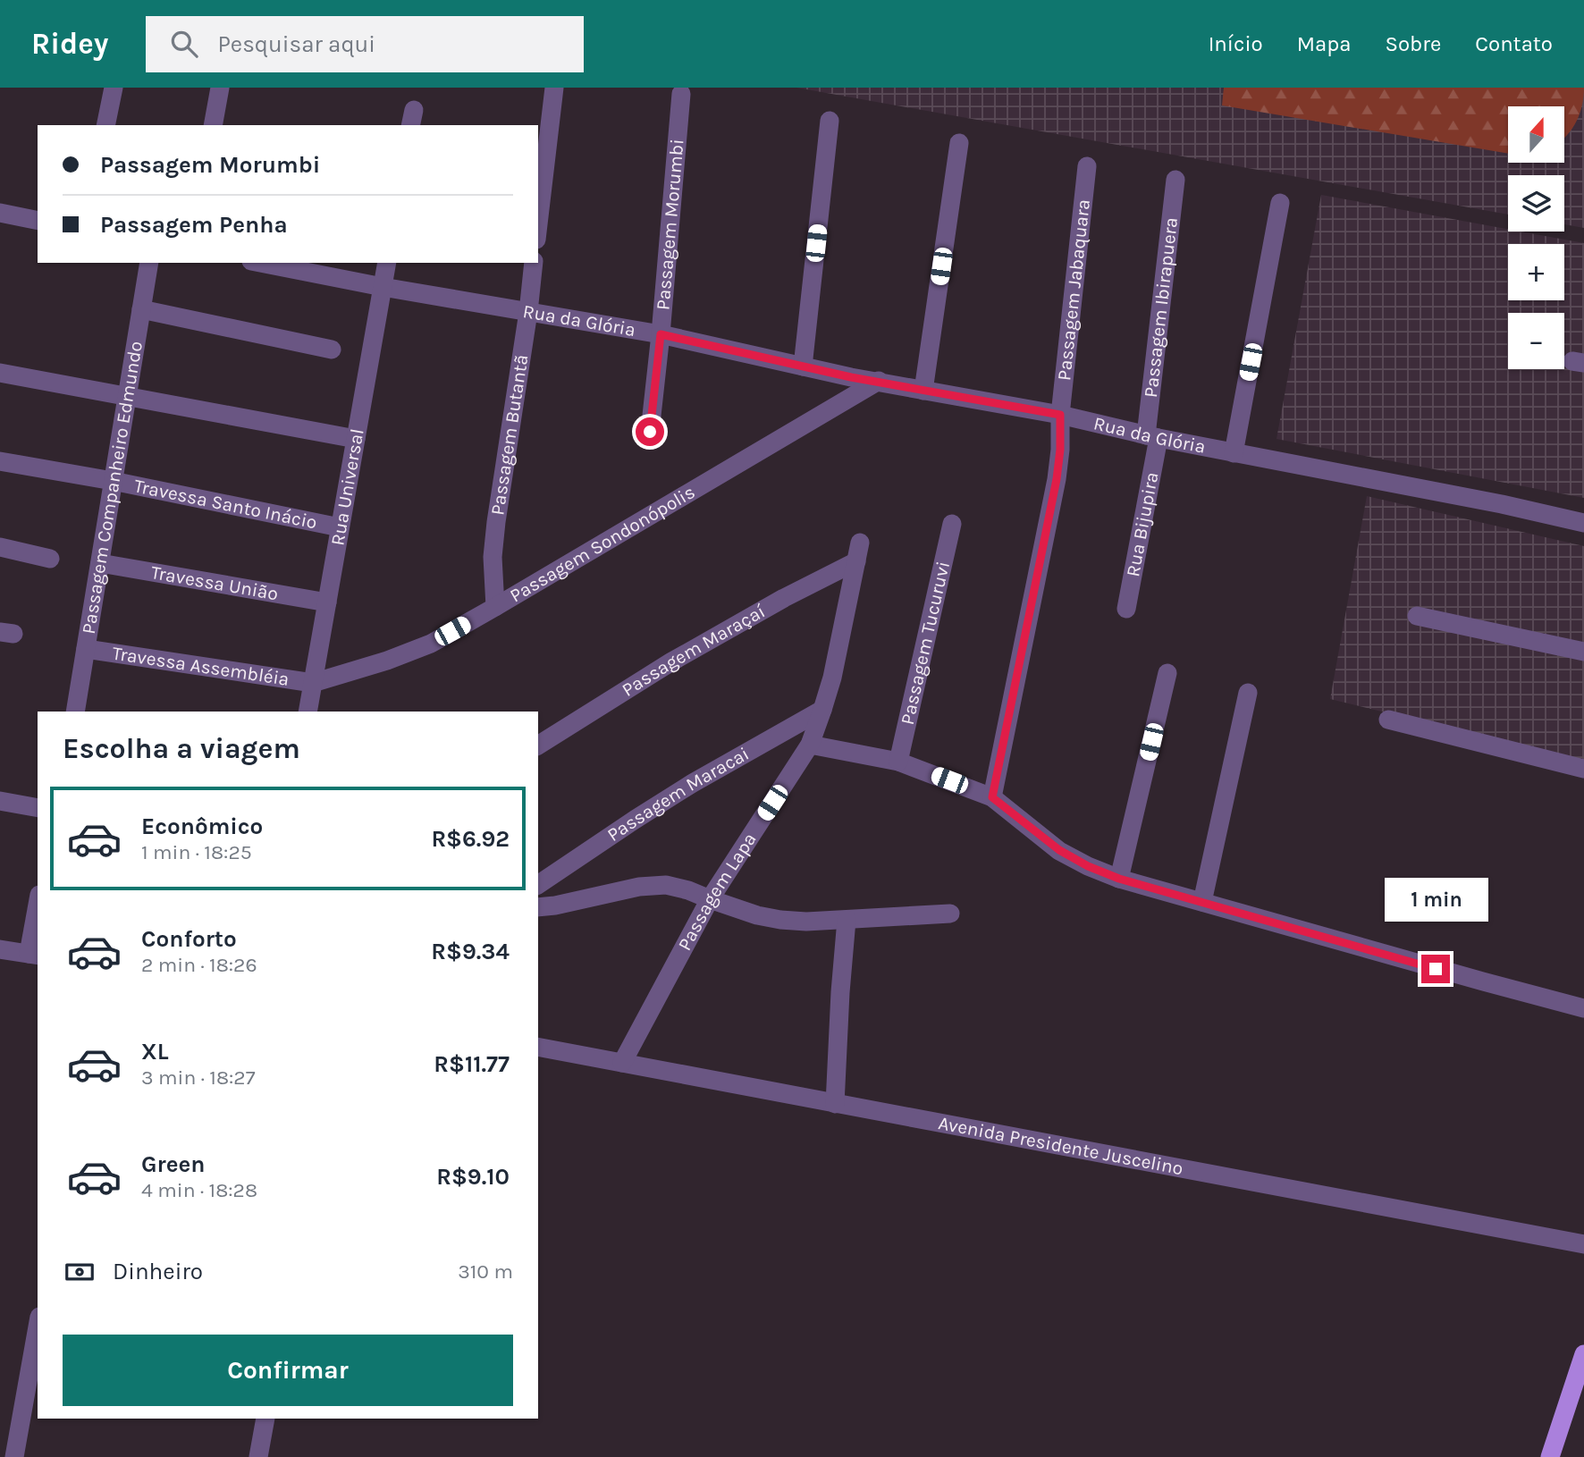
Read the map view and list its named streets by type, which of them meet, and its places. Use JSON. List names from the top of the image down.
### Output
{
  "streets": {
    "street": [
      "Passagem Morumbi",
      "Passagem Jabaquara",
      "Passagem Ibirapuera",
      "Rua da Glória",
      "Passagem Butantã",
      "Passagem Companheiro Edmundo",
      "Rua Universal",
      "Travessa Santo Inácio",
      "Rua Bijupira",
      "Passagem Sondonópolis",
      "Travessa União",
      "Passagem Tucuruvi",
      "Passagem Maraçaí",
      "Travessa Assembléia",
      "Passagem Maracai",
      "Passagem Lapa",
      "Avenida Presidente Juscelino"
    ]
  },
  "crossings": [
    ["Passagem Morumbi", "Rua da Glória"],
    ["Passagem Jabaquara", "Rua da Glória"],
    ["Passagem Ibirapuera", "Rua da Glória"],
    ["Passagem Ibirapuera", "Rua Bijupira"],
    ["Rua da Glória", "Passagem Butantã"],
    ["Rua da Glória", "Rua Universal"],
    ["Rua da Glória", "Rua Bijupira"],
    ["Rua da Glória", "Passagem Sondonópolis"],
    ["Passagem Butantã", "Passagem Sondonópolis"],
    ["Passagem Companheiro Edmundo", "Travessa Santo Inácio"],
    ["Passagem Companheiro Edmundo", "Travessa União"],
    ["Passagem Companheiro Edmundo", "Travessa Assembléia"],
    ["Rua Universal", "Travessa Santo Inácio"],
    ["Rua Universal", "Passagem Sondonópolis"],
    ["Rua Universal", "Travessa União"],
    ["Rua Universal", "Travessa Assembléia"],
    ["Passagem Sondonópolis", "Travessa Assembléia"],
    ["Passagem Maraçaí", "Passagem Lapa"],
    ["Passagem Maracai", "Passagem Lapa"],
    ["Passagem Lapa", "Avenida Presidente Juscelino"]
  ],
  "north": "top",
  "page": {
    "header": "Ridey",
    "search": "Pesquisar aqui",
    "nav": [
      "Início",
      "Mapa",
      "Sobre",
      "Contato"
    ],
    "map_buttons": ["+", "−"],
    "banner": ["Passagem Morumbi", "Passagem Penha"],
    "heading": "Escolha a viagem",
    "list": [
      {
        "name": "Econômico",
        "note": "1 min · 18:25",
        "value": "R$6.92"
      },
      {
        "name": "Conforto",
        "note": "2 min · 18:26",
        "value": "R$9.34"
      },
      {
        "name": "XL",
        "note": "3 min · 18:27",
        "value": "R$11.77"
      },
      {
        "name": "Green",
        "note": "4 min · 18:28",
        "value": "R$9.10"
      }
    ],
    "bubble": "1 min",
    "pay": ["Dinheiro", "310 m"],
    "buttons": "Confirmar"
  }
}
